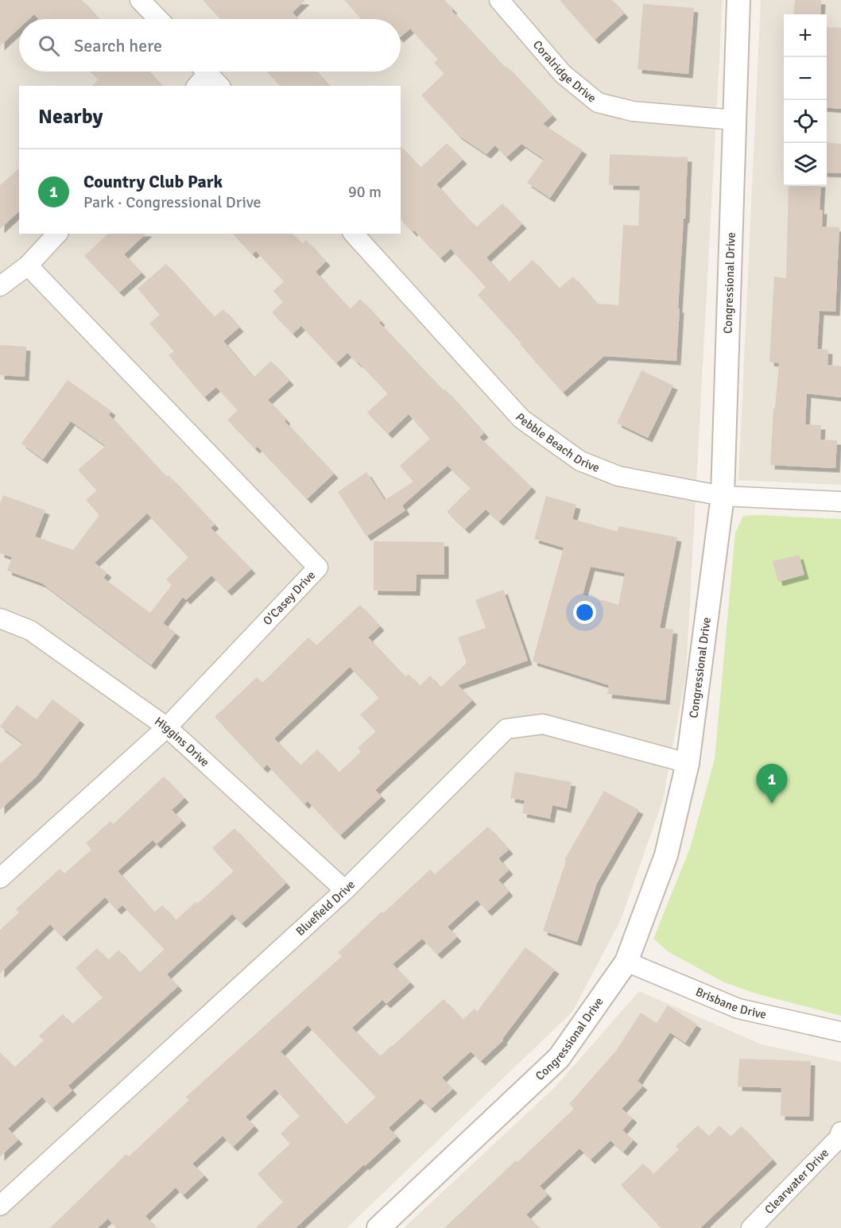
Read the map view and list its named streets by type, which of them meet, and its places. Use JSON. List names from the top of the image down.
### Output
{
  "streets": {
    "street": [
      "Coralridge Drive",
      "Congressional Drive",
      "Pebble Beach Drive",
      "O'Casey Drive",
      "Higgins Drive",
      "Bluefield Drive",
      "Brisbane Drive",
      "Clearwater Drive"
    ]
  },
  "crossings": [
    ["Coralridge Drive", "Congressional Drive"],
    ["Congressional Drive", "Pebble Beach Drive"],
    ["Congressional Drive", "Bluefield Drive"],
    ["Congressional Drive", "Brisbane Drive"],
    ["O'Casey Drive", "Higgins Drive"],
    ["Higgins Drive", "Bluefield Drive"]
  ],
  "page": {
    "map_buttons": ["+", "−"],
    "search": "Search here",
    "heading": "Nearby",
    "list": [
      {
        "mark": "1",
        "name": "Country Club Park",
        "note": "Park · Congressional Drive",
        "value": "90 m"
      }
    ],
    "pins": "1"
  }
}
